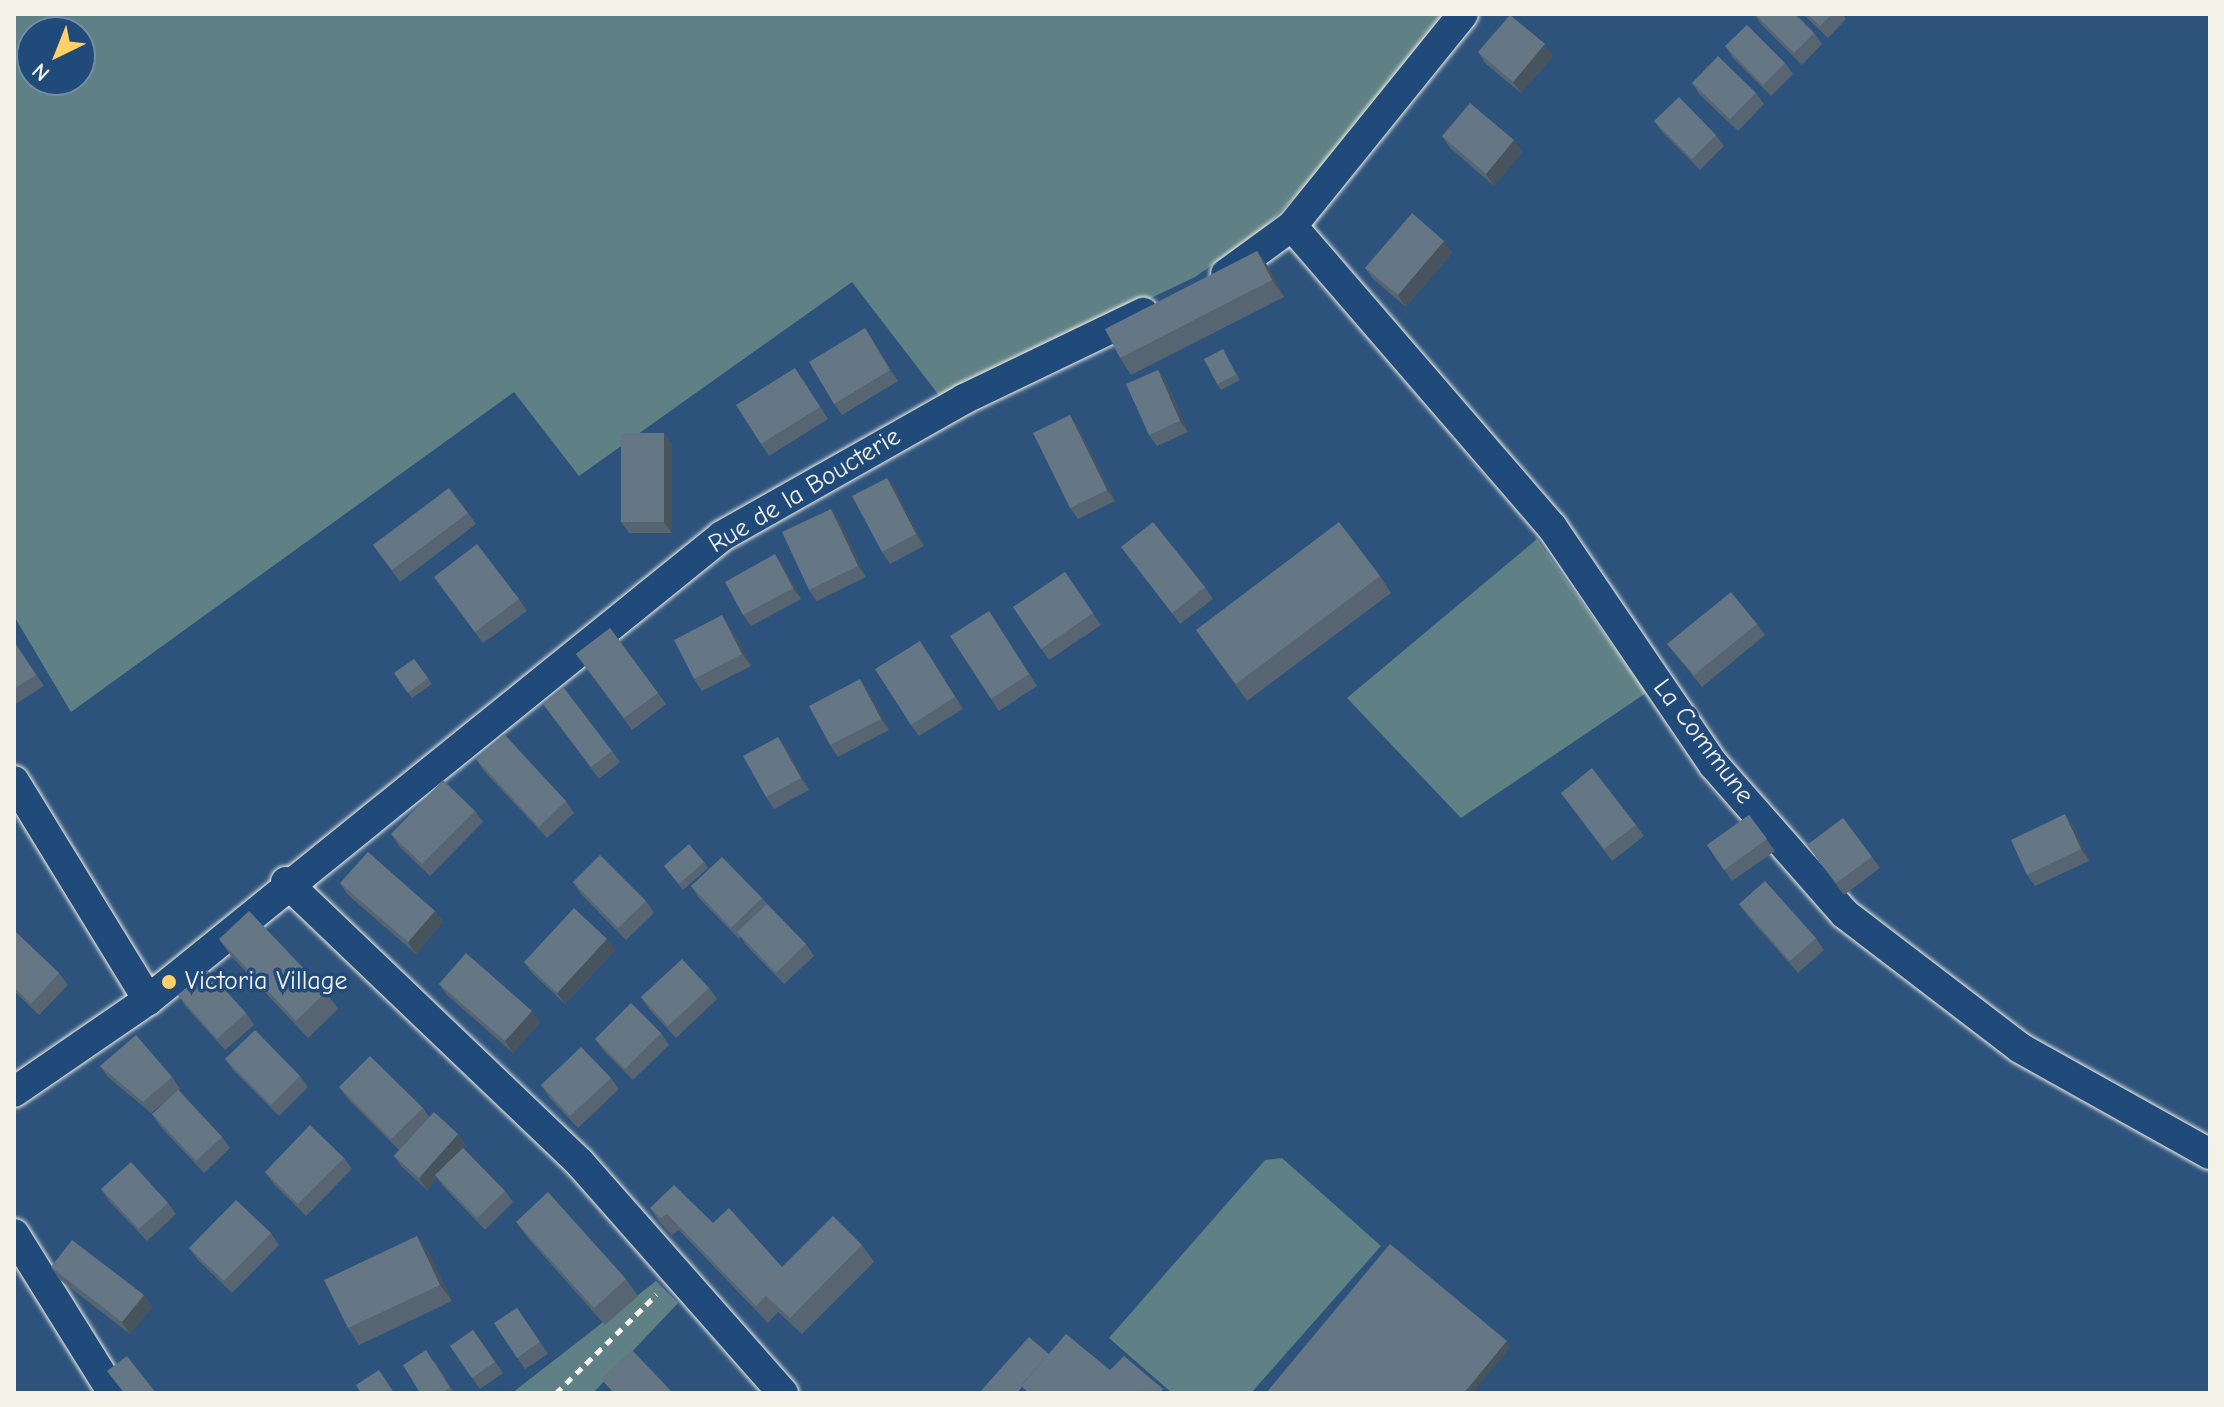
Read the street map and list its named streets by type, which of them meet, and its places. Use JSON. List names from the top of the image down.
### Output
{
  "streets": {
    "street": ["Rue de la Boucterie", "La Commune"]
  },
  "places": ["Victoria Village"],
  "north": "bottom left"
}
